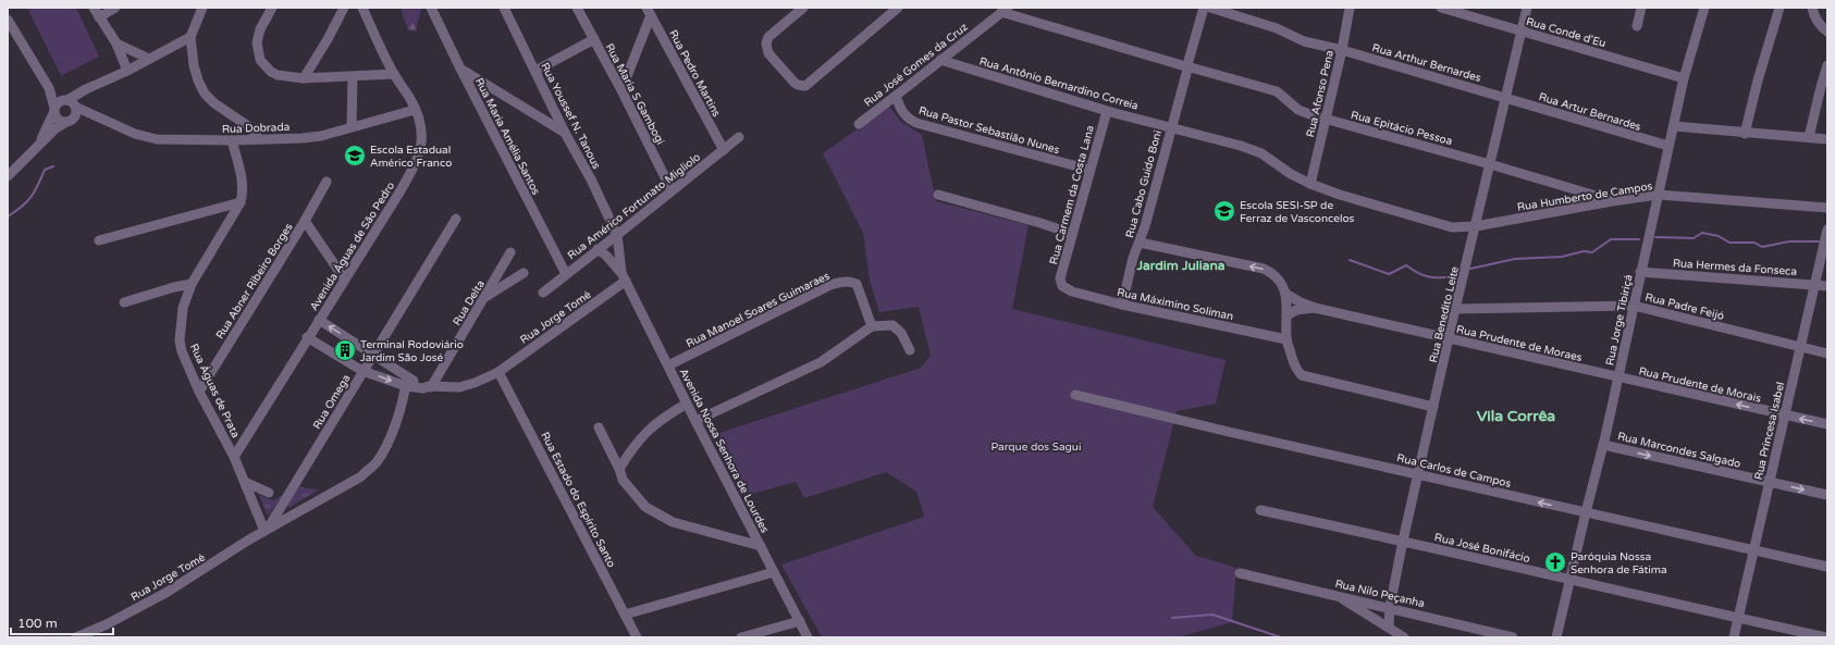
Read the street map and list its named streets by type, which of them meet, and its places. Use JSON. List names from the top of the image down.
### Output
{
  "streets": {
    "street": [
      "Rua Conde d'Eu",
      "Rua Arthur Bernardes",
      "Rua José Gomes da Cruz",
      "Rua Pedro Martins",
      "Rua Antônio Bernardino Correia",
      "Rua Maria S Gambogi",
      "Rua Afonso Pena",
      "Rua Artur Bernardes",
      "Rua Youssef N. Tanous",
      "Rua Dobrada",
      "Rua Epitácio Pessoa",
      "Rua Pastor Sebastião Nunes",
      "Rua Maria Amélia Santos",
      "Rua Cabo Guido Boni",
      "Rua Carmem da Costa Lana",
      "Rua Humberto de Campos",
      "Rua Américo Fortunato Migliolo",
      "Avenida Águas de São Pedro",
      "Rua Hermes da Fonseca",
      "Rua Abner Ribeiro Borges",
      "Rua Delta",
      "Rua Máximino Soliman",
      "Rua Padre Feijó",
      "Rua Manoel Soares Guimaraes",
      "Rua Benedito Leite",
      "Rua Jorge Tomé",
      "Rua Jorge Tibiriçá",
      "Rua Prudente de Moraes",
      "Rua Prudente de Morais",
      "Rua Águas de Prata",
      "Rua Omega",
      "Rua Princesa Isabel",
      "Rua Marcondes Salgado",
      "Avenida Nossa Senhora de Lourdes",
      "Rua Carlos de Campos",
      "Rua Estado do Espírito Santo",
      "Rua José Bonifácio",
      "Rua Nilo Peçanha"
    ]
  },
  "crossings": [
    ["Rua Conde d'Eu", "Rua Benedito Leite"],
    ["Rua Conde d'Eu", "Rua Jorge Tibiriçá"],
    ["Rua Arthur Bernardes", "Rua Afonso Pena"],
    ["Rua Arthur Bernardes", "Rua Artur Bernardes"],
    ["Rua Arthur Bernardes", "Rua Benedito Leite"],
    ["Rua José Gomes da Cruz", "Rua Antônio Bernardino Correia"],
    ["Rua José Gomes da Cruz", "Rua Epitácio Pessoa"],
    ["Rua José Gomes da Cruz", "Rua Pastor Sebastião Nunes"],
    ["Rua Pedro Martins", "Rua Américo Fortunato Migliolo"],
    ["Rua Antônio Bernardino Correia", "Rua Afonso Pena"],
    ["Rua Antônio Bernardino Correia", "Rua Cabo Guido Boni"],
    ["Rua Antônio Bernardino Correia", "Rua Carmem da Costa Lana"],
    ["Rua Antônio Bernardino Correia", "Rua Humberto de Campos"],
    ["Rua Maria S Gambogi", "Rua Américo Fortunato Migliolo"],
    ["Rua Afonso Pena", "Rua Epitácio Pessoa"],
    ["Rua Afonso Pena", "Rua Humberto de Campos"],
    ["Rua Artur Bernardes", "Rua Benedito Leite"],
    ["Rua Artur Bernardes", "Rua Jorge Tibiriçá"],
    ["Rua Youssef N. Tanous", "Rua Américo Fortunato Migliolo"],
    ["Rua Youssef N. Tanous", "Rua Jorge Tomé"],
    ["Rua Youssef N. Tanous", "Avenida Nossa Senhora de Lourdes"],
    ["Rua Dobrada", "Avenida Águas de São Pedro"],
    ["Rua Dobrada", "Rua Águas de Prata"],
    ["Rua Epitácio Pessoa", "Rua Cabo Guido Boni"],
    ["Rua Epitácio Pessoa", "Rua Humberto de Campos"],
    ["Rua Epitácio Pessoa", "Rua Benedito Leite"],
    ["Rua Pastor Sebastião Nunes", "Rua Carmem da Costa Lana"],
    ["Rua Maria Amélia Santos", "Rua Américo Fortunato Migliolo"],
    ["Rua Cabo Guido Boni", "Rua Máximino Soliman"],
    ["Rua Carmem da Costa Lana", "Rua Máximino Soliman"],
    ["Rua Humberto de Campos", "Rua Benedito Leite"],
    ["Rua Humberto de Campos", "Rua Jorge Tibiriçá"],
    ["Avenida Águas de São Pedro", "Rua Jorge Tomé"],
    ["Avenida Águas de São Pedro", "Rua Águas de Prata"],
    ["Rua Hermes da Fonseca", "Rua Jorge Tibiriçá"],
    ["Rua Hermes da Fonseca", "Rua Princesa Isabel"],
    ["Rua Abner Ribeiro Borges", "Rua Águas de Prata"],
    ["Rua Delta", "Rua Jorge Tomé"],
    ["Rua Padre Feijó", "Rua Benedito Leite"],
    ["Rua Padre Feijó", "Rua Jorge Tibiriçá"],
    ["Rua Padre Feijó", "Rua Princesa Isabel"],
    ["Rua Manoel Soares Guimaraes", "Avenida Nossa Senhora de Lourdes"],
    ["Rua Benedito Leite", "Rua Prudente de Moraes"],
    ["Rua Benedito Leite", "Rua Carlos de Campos"],
    ["Rua Benedito Leite", "Rua José Bonifácio"],
    ["Rua Benedito Leite", "Rua Nilo Peçanha"],
    ["Rua Jorge Tomé", "Rua Águas de Prata"],
    ["Rua Jorge Tomé", "Rua Omega"],
    ["Rua Jorge Tomé", "Avenida Nossa Senhora de Lourdes"],
    ["Rua Jorge Tomé", "Rua Estado do Espírito Santo"],
    ["Rua Jorge Tibiriçá", "Rua Prudente de Moraes"],
    ["Rua Jorge Tibiriçá", "Rua Prudente de Morais"],
    ["Rua Jorge Tibiriçá", "Rua Marcondes Salgado"],
    ["Rua Jorge Tibiriçá", "Rua Carlos de Campos"],
    ["Rua Jorge Tibiriçá", "Rua José Bonifácio"],
    ["Rua Prudente de Moraes", "Rua Prudente de Morais"],
    ["Rua Prudente de Morais", "Rua Princesa Isabel"],
    ["Rua Águas de Prata", "Rua Omega"],
    ["Rua Princesa Isabel", "Rua Marcondes Salgado"],
    ["Rua Princesa Isabel", "Rua Carlos de Campos"],
    ["Rua Princesa Isabel", "Rua José Bonifácio"]
  ],
  "one_way": ["Rua Prudente de Morais", "Rua Marcondes Salgado"],
  "districts": ["Jardim Juliana", "Vila Corrêa"],
  "parks": ["Parque dos Sagui"],
  "places": {
    "school or university": ["Escola Estadual Américo Franco", "Escola SESI-SP de Ferraz de Vasconcelos"],
    "building": ["Terminal Rodoviário Jardim São José"],
    "church": ["Paróquia Nossa Senhora de Fátima"]
  },
  "scale_bar": "100 m"
}
